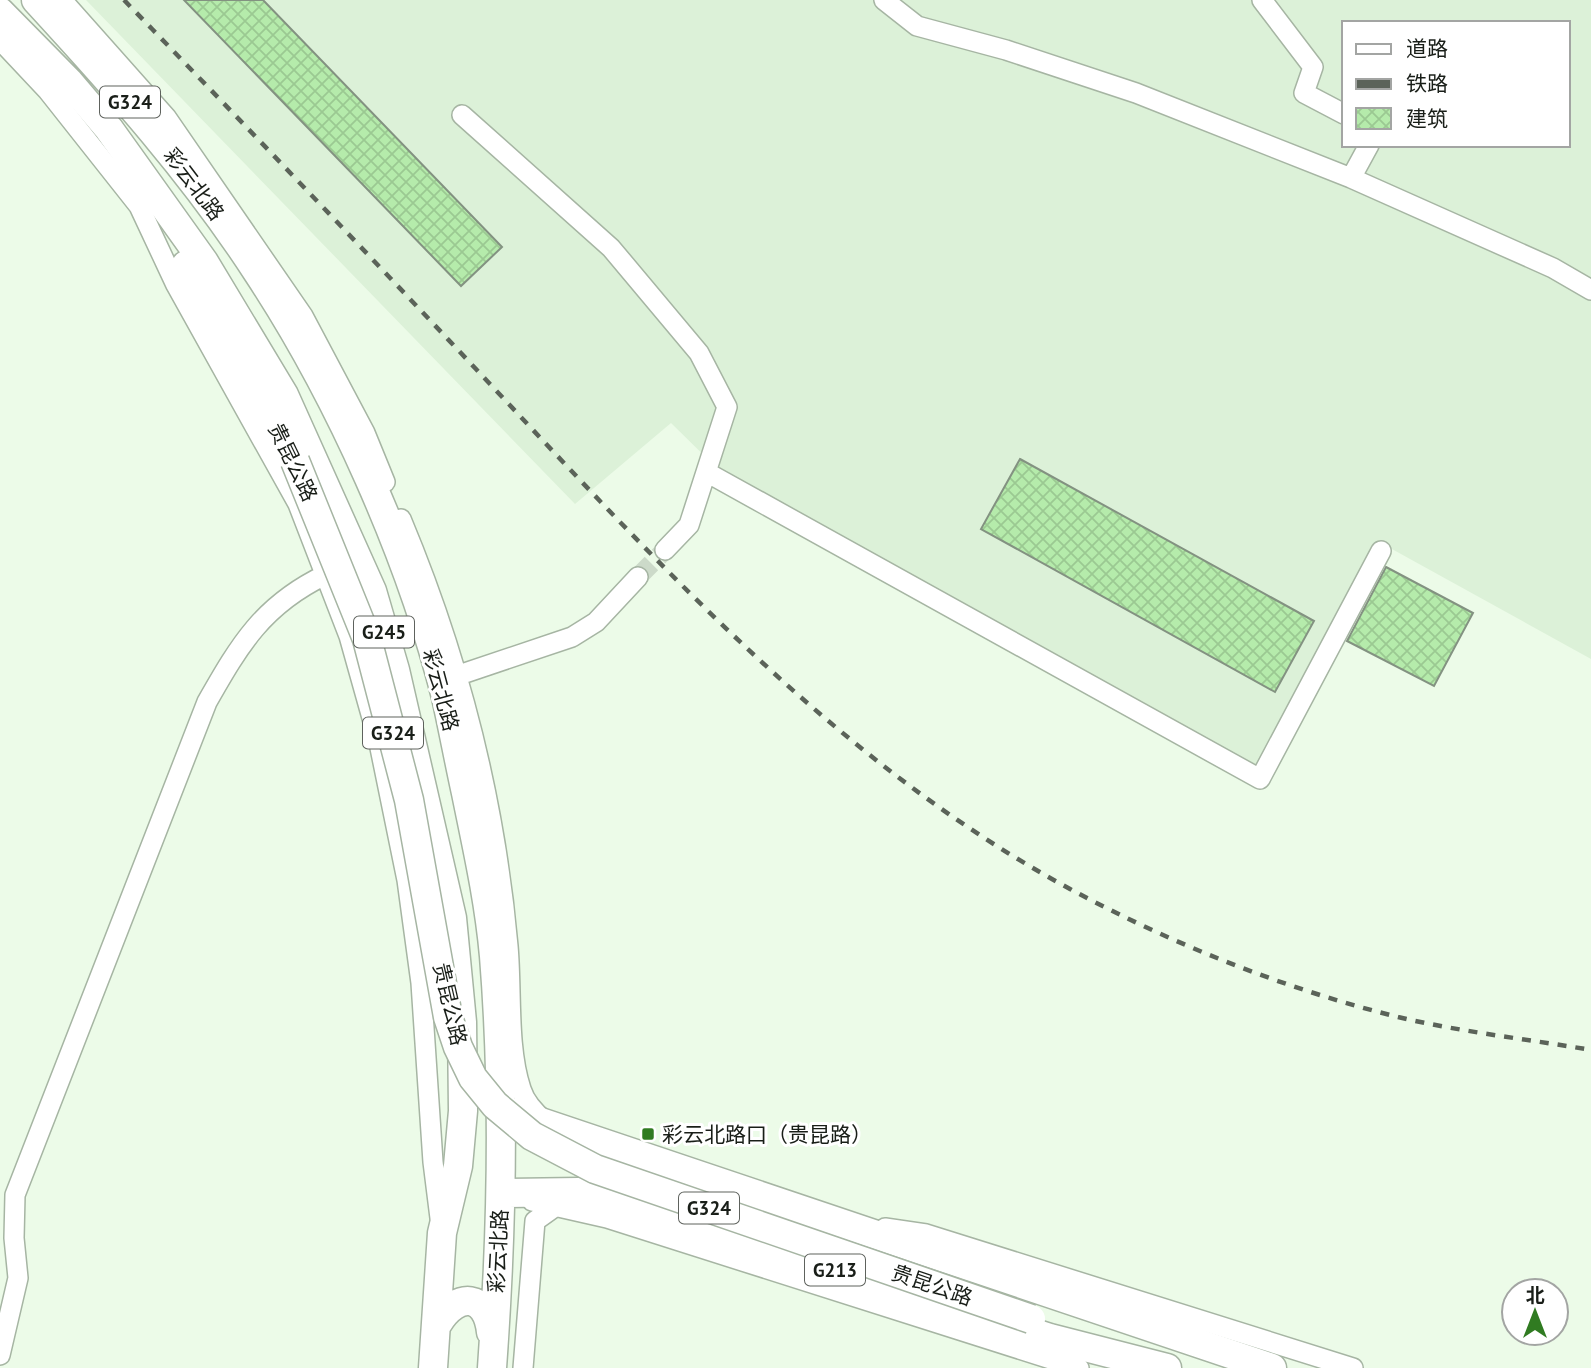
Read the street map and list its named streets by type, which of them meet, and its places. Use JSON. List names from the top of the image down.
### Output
{
  "streets": {
    "highway": [
      "G324",
      "彩云北路",
      "贵昆公路",
      "G245",
      "G213"
    ]
  },
  "crossings": [
    ["彩云北路", "贵昆公路"],
    ["彩云北路", "G213"]
  ],
  "places": {
    "transit": ["彩云北路口（贵昆路）"]
  },
  "legend": ["道路", "铁路", "建筑"],
  "north": "top"
}
